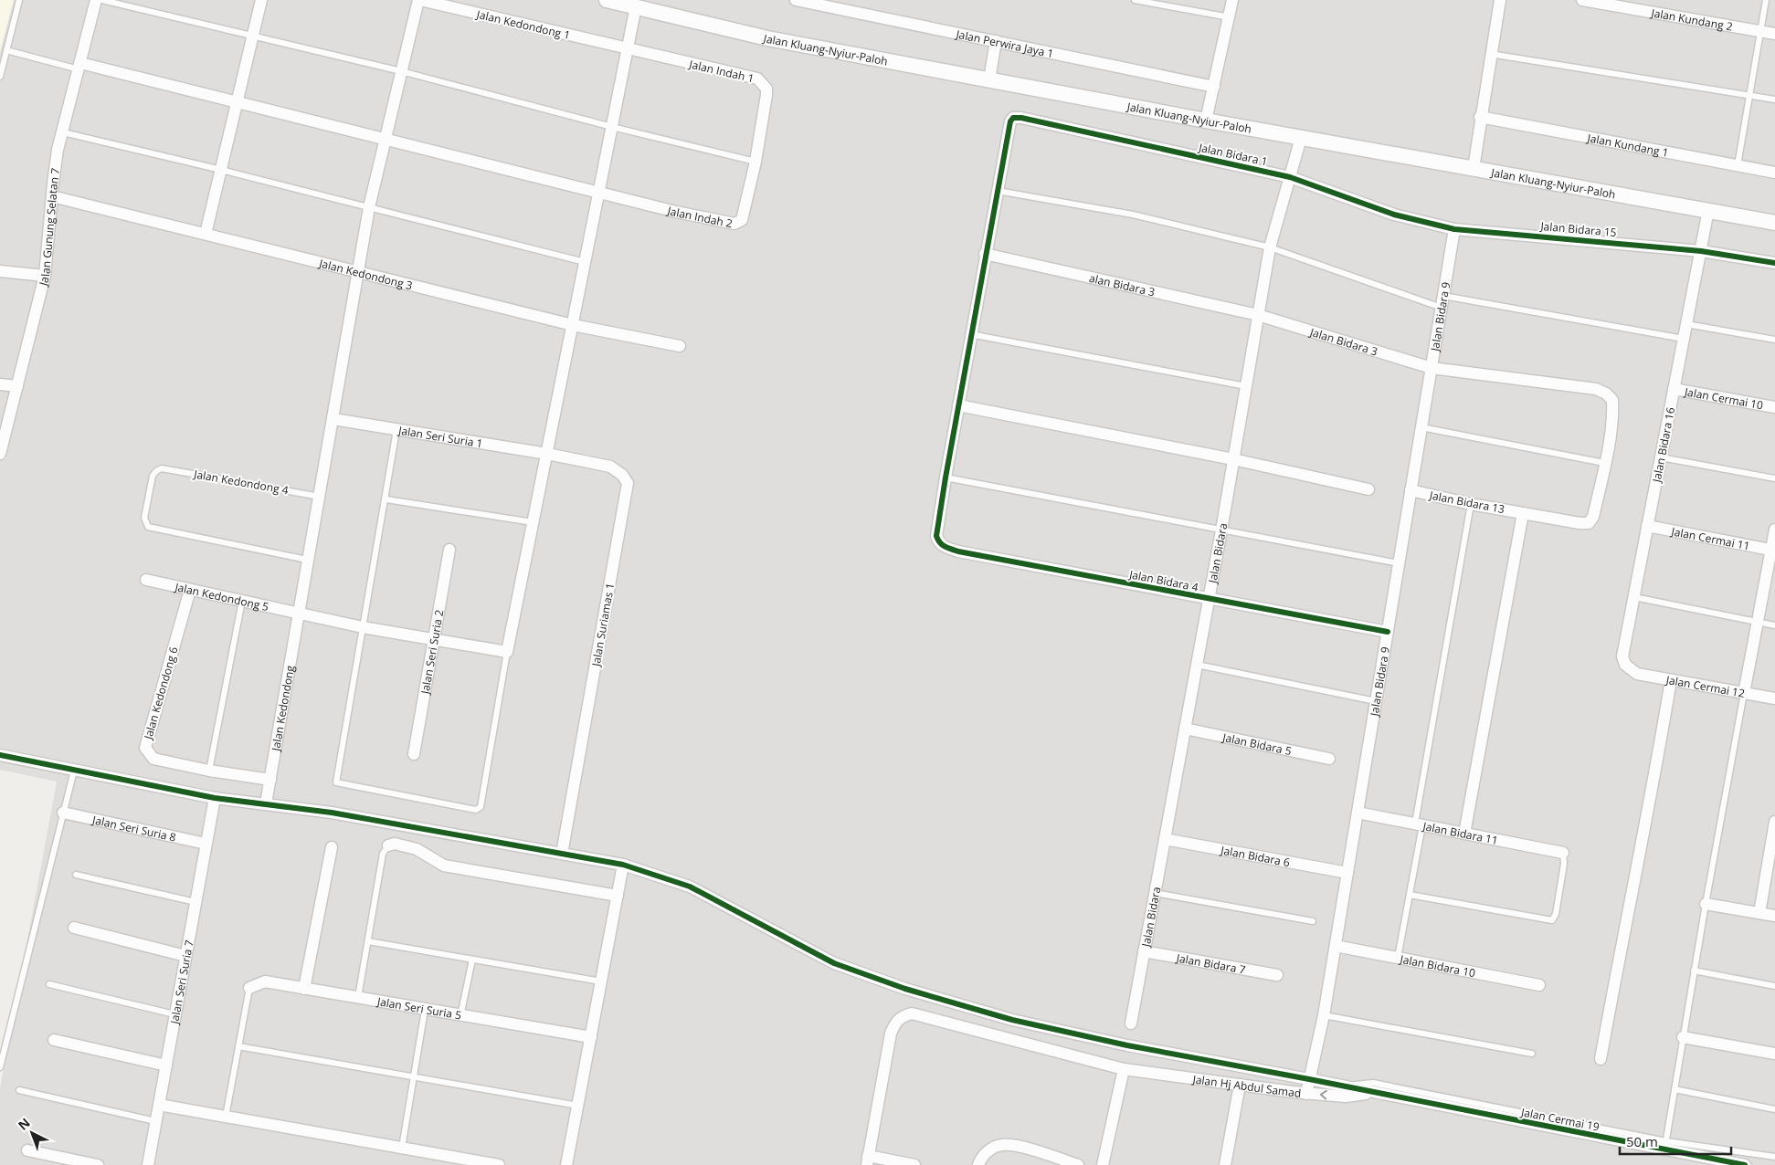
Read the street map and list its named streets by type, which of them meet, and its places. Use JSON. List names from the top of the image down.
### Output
{
  "streets": {
    "street": [
      "Jalan Kundang 2",
      "Jalan Kedondong 1",
      "Jalan Perwira Jaya 1",
      "Jalan Kluang-Nyiur-Paloh",
      "Jalan Indah 1",
      "Jalan Kundang 1",
      "Jalan Bidara 1",
      "Jalan Indah 2",
      "Jalan Gunung Selatan 7",
      "Jalan Bidara 15",
      "Jalan Kedondong 3",
      "alan Bidara 3",
      "Jalan Bidara 9",
      "Jalan Bidara 3",
      "Jalan Cermai 10",
      "Jalan Seri Suria 1",
      "Jalan Bidara 16",
      "Jalan Bidara 13",
      "Jalan Cermai 11",
      "Jalan Bidara",
      "Jalan Bidara 4",
      "Jalan Kedondong 5",
      "Jalan Suriamas 1",
      "Jalan Seri Suria 2",
      "Jalan Cermai 12",
      "Jalan Kedondong 6",
      "Jalan Kedondong",
      "Jalan Bidara 5",
      "Jalan Seri Suria 8",
      "Jalan Bidara 11",
      "Jalan Bidara 6",
      "Jalan Bidara 7",
      "Jalan Bidara 10",
      "Jalan Seri Suria 7",
      "Jalan Seri Suria 5",
      "Jalan Hj Abdul Samad",
      "Jalan Cermai 19"
    ],
    "lane": ["Jalan Kedondong 4"]
  },
  "crossings": [
    ["Jalan Kedondong 1", "Jalan Indah 1"],
    ["Jalan Kedondong 1", "Jalan Kedondong"],
    ["Jalan Kluang-Nyiur-Paloh", "Jalan Bidara 16"],
    ["Jalan Kluang-Nyiur-Paloh", "Jalan Bidara"],
    ["Jalan Indah 1", "Jalan Indah 2"],
    ["Jalan Bidara 1", "Jalan Bidara 15"],
    ["Jalan Bidara 1", "Jalan Bidara 9"],
    ["Jalan Bidara 1", "Jalan Bidara"],
    ["Jalan Gunung Selatan 7", "Jalan Kedondong 3"],
    ["Jalan Bidara 15", "Jalan Bidara 9"],
    ["Jalan Bidara 15", "Jalan Bidara 16"],
    ["Jalan Kedondong 3", "Jalan Kedondong"],
    ["alan Bidara 3", "Jalan Bidara 3"],
    ["alan Bidara 3", "Jalan Bidara"],
    ["Jalan Bidara 9", "Jalan Bidara 3"],
    ["Jalan Bidara 9", "Jalan Bidara 13"],
    ["Jalan Bidara 9", "Jalan Bidara 4"],
    ["Jalan Bidara 9", "Jalan Bidara 11"],
    ["Jalan Bidara 9", "Jalan Bidara 6"],
    ["Jalan Bidara 9", "Jalan Bidara 10"],
    ["Jalan Bidara 9", "Jalan Hj Abdul Samad"],
    ["Jalan Bidara 9", "Jalan Cermai 19"],
    ["Jalan Bidara 3", "Jalan Bidara 13"],
    ["Jalan Bidara 3", "Jalan Bidara"],
    ["Jalan Cermai 10", "Jalan Bidara 16"],
    ["Jalan Seri Suria 1", "Jalan Suriamas 1"],
    ["Jalan Seri Suria 1", "Jalan Kedondong"],
    ["Jalan Bidara 16", "Jalan Cermai 11"],
    ["Jalan Bidara 16", "Jalan Cermai 12"],
    ["Jalan Kedondong 4", "Jalan Kedondong"],
    ["Jalan Bidara", "Jalan Bidara 4"],
    ["Jalan Bidara", "Jalan Bidara 5"],
    ["Jalan Bidara", "Jalan Bidara 6"],
    ["Jalan Bidara", "Jalan Bidara 7"],
    ["Jalan Kedondong 5", "Jalan Seri Suria 2"],
    ["Jalan Kedondong 5", "Jalan Kedondong 6"],
    ["Jalan Kedondong 5", "Jalan Kedondong"],
    ["Jalan Suriamas 1", "Jalan Cermai 19"],
    ["Jalan Kedondong 6", "Jalan Kedondong"],
    ["Jalan Kedondong", "Jalan Cermai 19"],
    ["Jalan Seri Suria 8", "Jalan Seri Suria 7"],
    ["Jalan Seri Suria 7", "Jalan Cermai 19"],
    ["Jalan Hj Abdul Samad", "Jalan Cermai 19"]
  ],
  "scale_bar": "50 m",
  "north": "top left"
}
